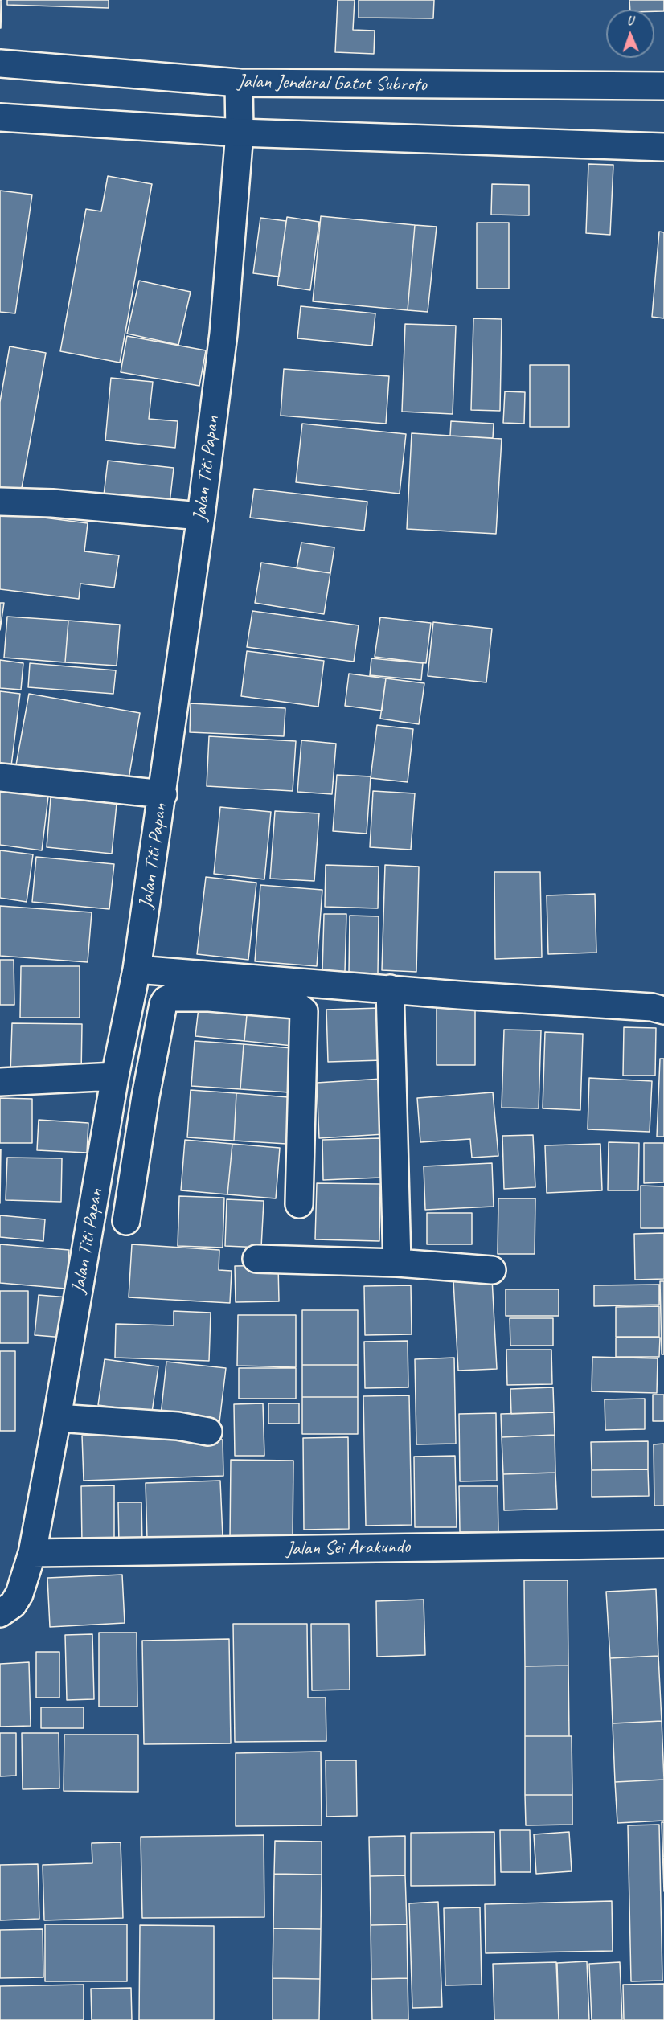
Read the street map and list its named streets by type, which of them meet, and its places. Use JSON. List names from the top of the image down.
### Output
{
  "streets": {
    "street": ["Jalan Jenderal Gatot Subroto", "Jalan Titi Papan", "Jalan Sei Arakundo"]
  },
  "crossings": [
    ["Jalan Jenderal Gatot Subroto", "Jalan Titi Papan"],
    ["Jalan Titi Papan", "Jalan Sei Arakundo"]
  ],
  "north": "top"
}
